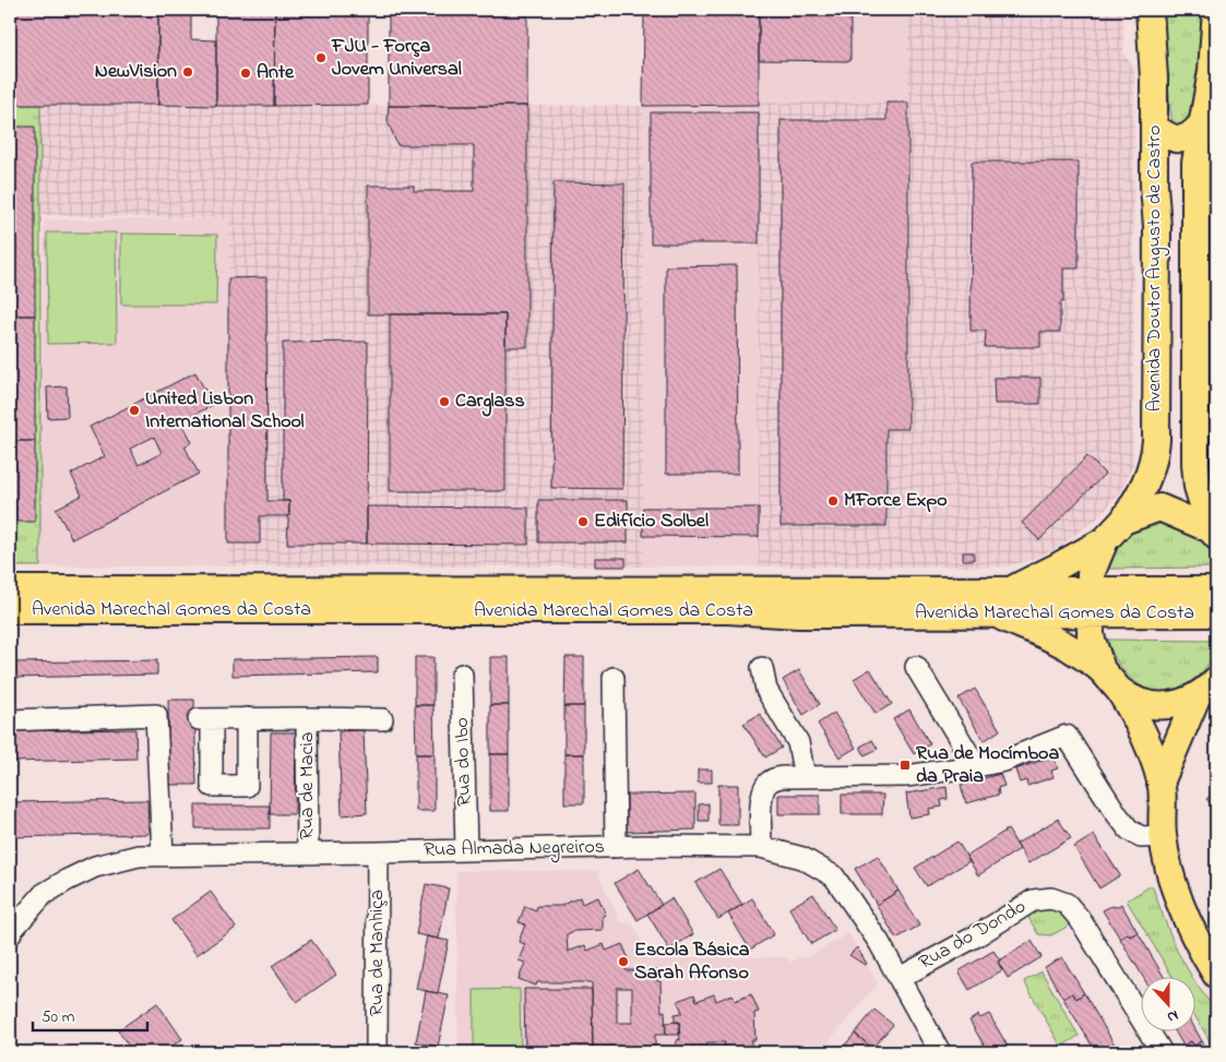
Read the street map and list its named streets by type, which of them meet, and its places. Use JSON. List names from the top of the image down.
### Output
{
  "streets": {
    "main road": ["Avenida Doutor Augusto de Castro", "Avenida Marechal Gomes da Costa"],
    "street": [
      "Rua do Ibo",
      "Rua de Macia",
      "Rua Almada Negreiros",
      "Rua do Dondo",
      "Rua de Manhiça"
    ]
  },
  "crossings": [
    ["Rua do Ibo", "Rua Almada Negreiros"],
    ["Rua de Macia", "Rua Almada Negreiros"],
    ["Rua Almada Negreiros", "Rua do Dondo"],
    ["Rua Almada Negreiros", "Rua de Manhiça"]
  ],
  "places": {
    "other": [
      "FJU - Força Jovem Universal",
      "NewVision",
      "Ante",
      "Carglass",
      "United Lisbon International School",
      "MForce Expo",
      "Edifício Solbel",
      "Escola Básica Sarah Afonso"
    ],
    "transit": ["Rua de Mocímboa da Praia"]
  },
  "scale_bar": "50 m",
  "north": "bottom"
}
